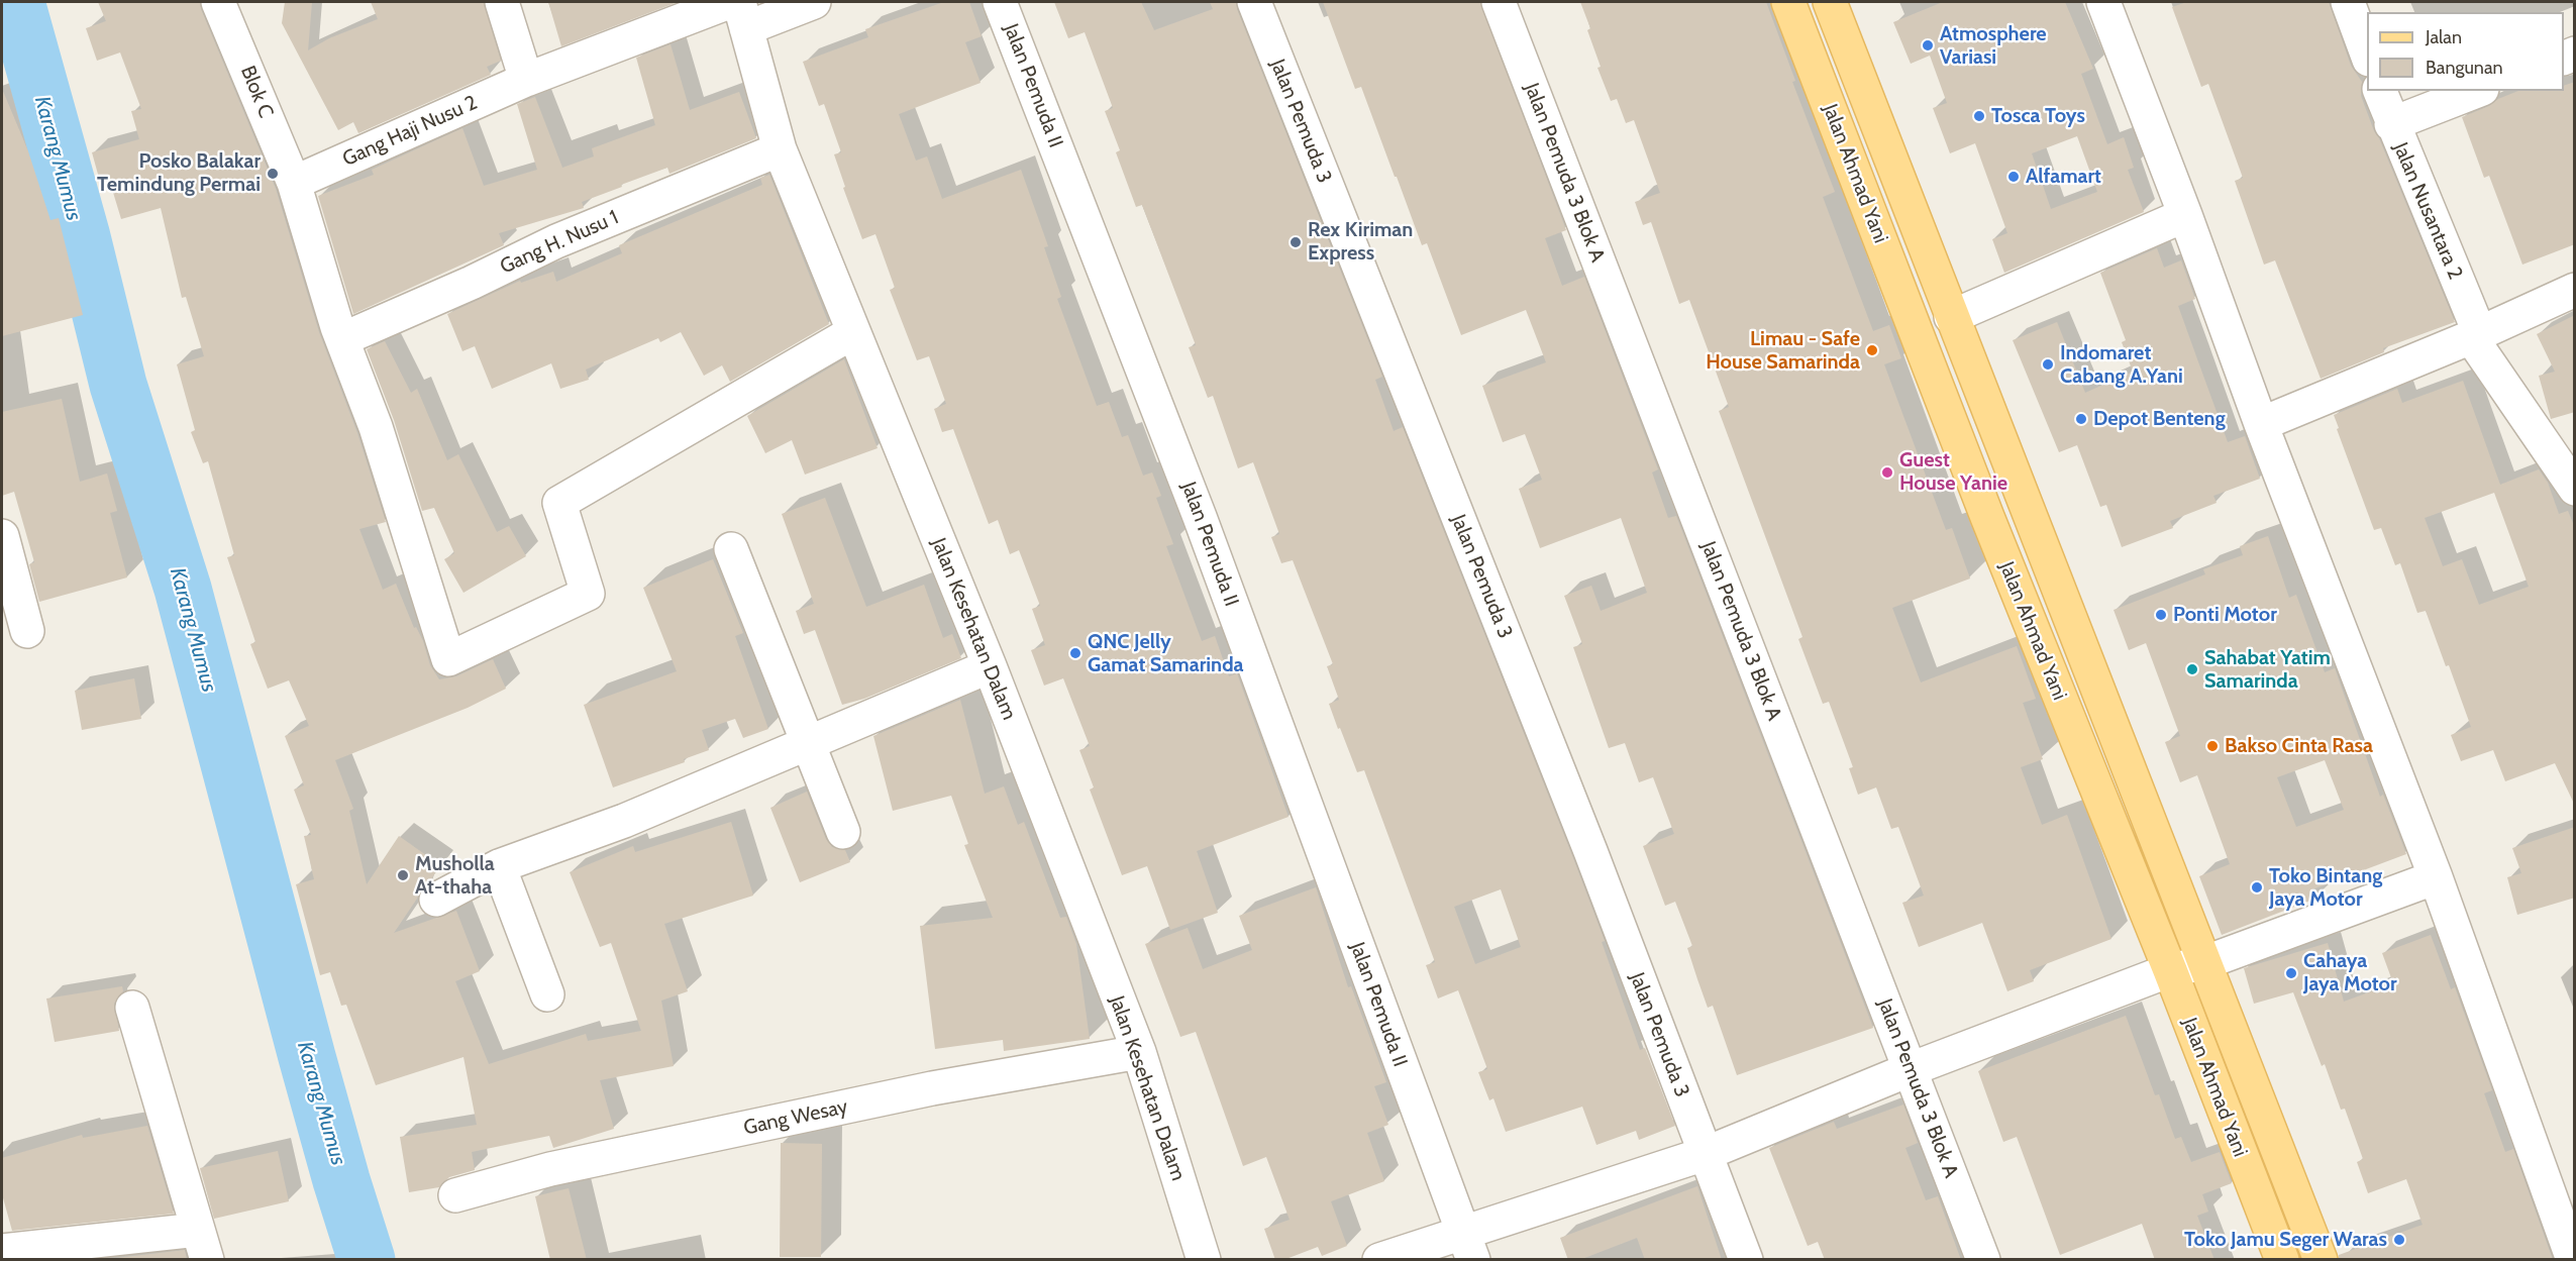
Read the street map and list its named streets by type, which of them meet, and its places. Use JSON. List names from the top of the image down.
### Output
{
  "streets": {
    "main road": ["Jalan Ahmad Yani"],
    "street": [
      "Jalan Pemuda II",
      "Blok C",
      "Jalan Pemuda 3",
      "Gang Haji Nusu 2",
      "Jalan Pemuda 3 Blok A",
      "Jalan Nusantara 2",
      "Gang H. Nusu 1",
      "Jalan Kesehatan Dalam",
      "Gang Wesay"
    ]
  },
  "crossings": [
    ["Blok C", "Gang Haji Nusu 2"],
    ["Blok C", "Gang H. Nusu 1"],
    ["Blok C", "Jalan Kesehatan Dalam"],
    ["Gang Haji Nusu 2", "Jalan Kesehatan Dalam"],
    ["Gang H. Nusu 1", "Jalan Kesehatan Dalam"],
    ["Jalan Kesehatan Dalam", "Gang Wesay"]
  ],
  "water": ["Karang Mumus"],
  "places": [
    "Atmosphere Variasi",
    "Tosca Toys",
    "Posko Balakar Temindung Permai",
    "Alfamart",
    "Rex Kiriman Express",
    "Limau - Safe House Samarinda",
    "Indomaret Cabang A.Yani",
    "Depot Benteng",
    "Guest House Yanie",
    "Ponti Motor",
    "QNC Jelly Gamat Samarinda",
    "Sahabat Yatim Samarinda",
    "Bakso Cinta Rasa",
    "Musholla At-thaha",
    "Toko Bintang Jaya Motor",
    "Cahaya Jaya Motor",
    "Toko Jamu Seger Waras"
  ],
  "legend": ["Jalan", "Bangunan"]
}
